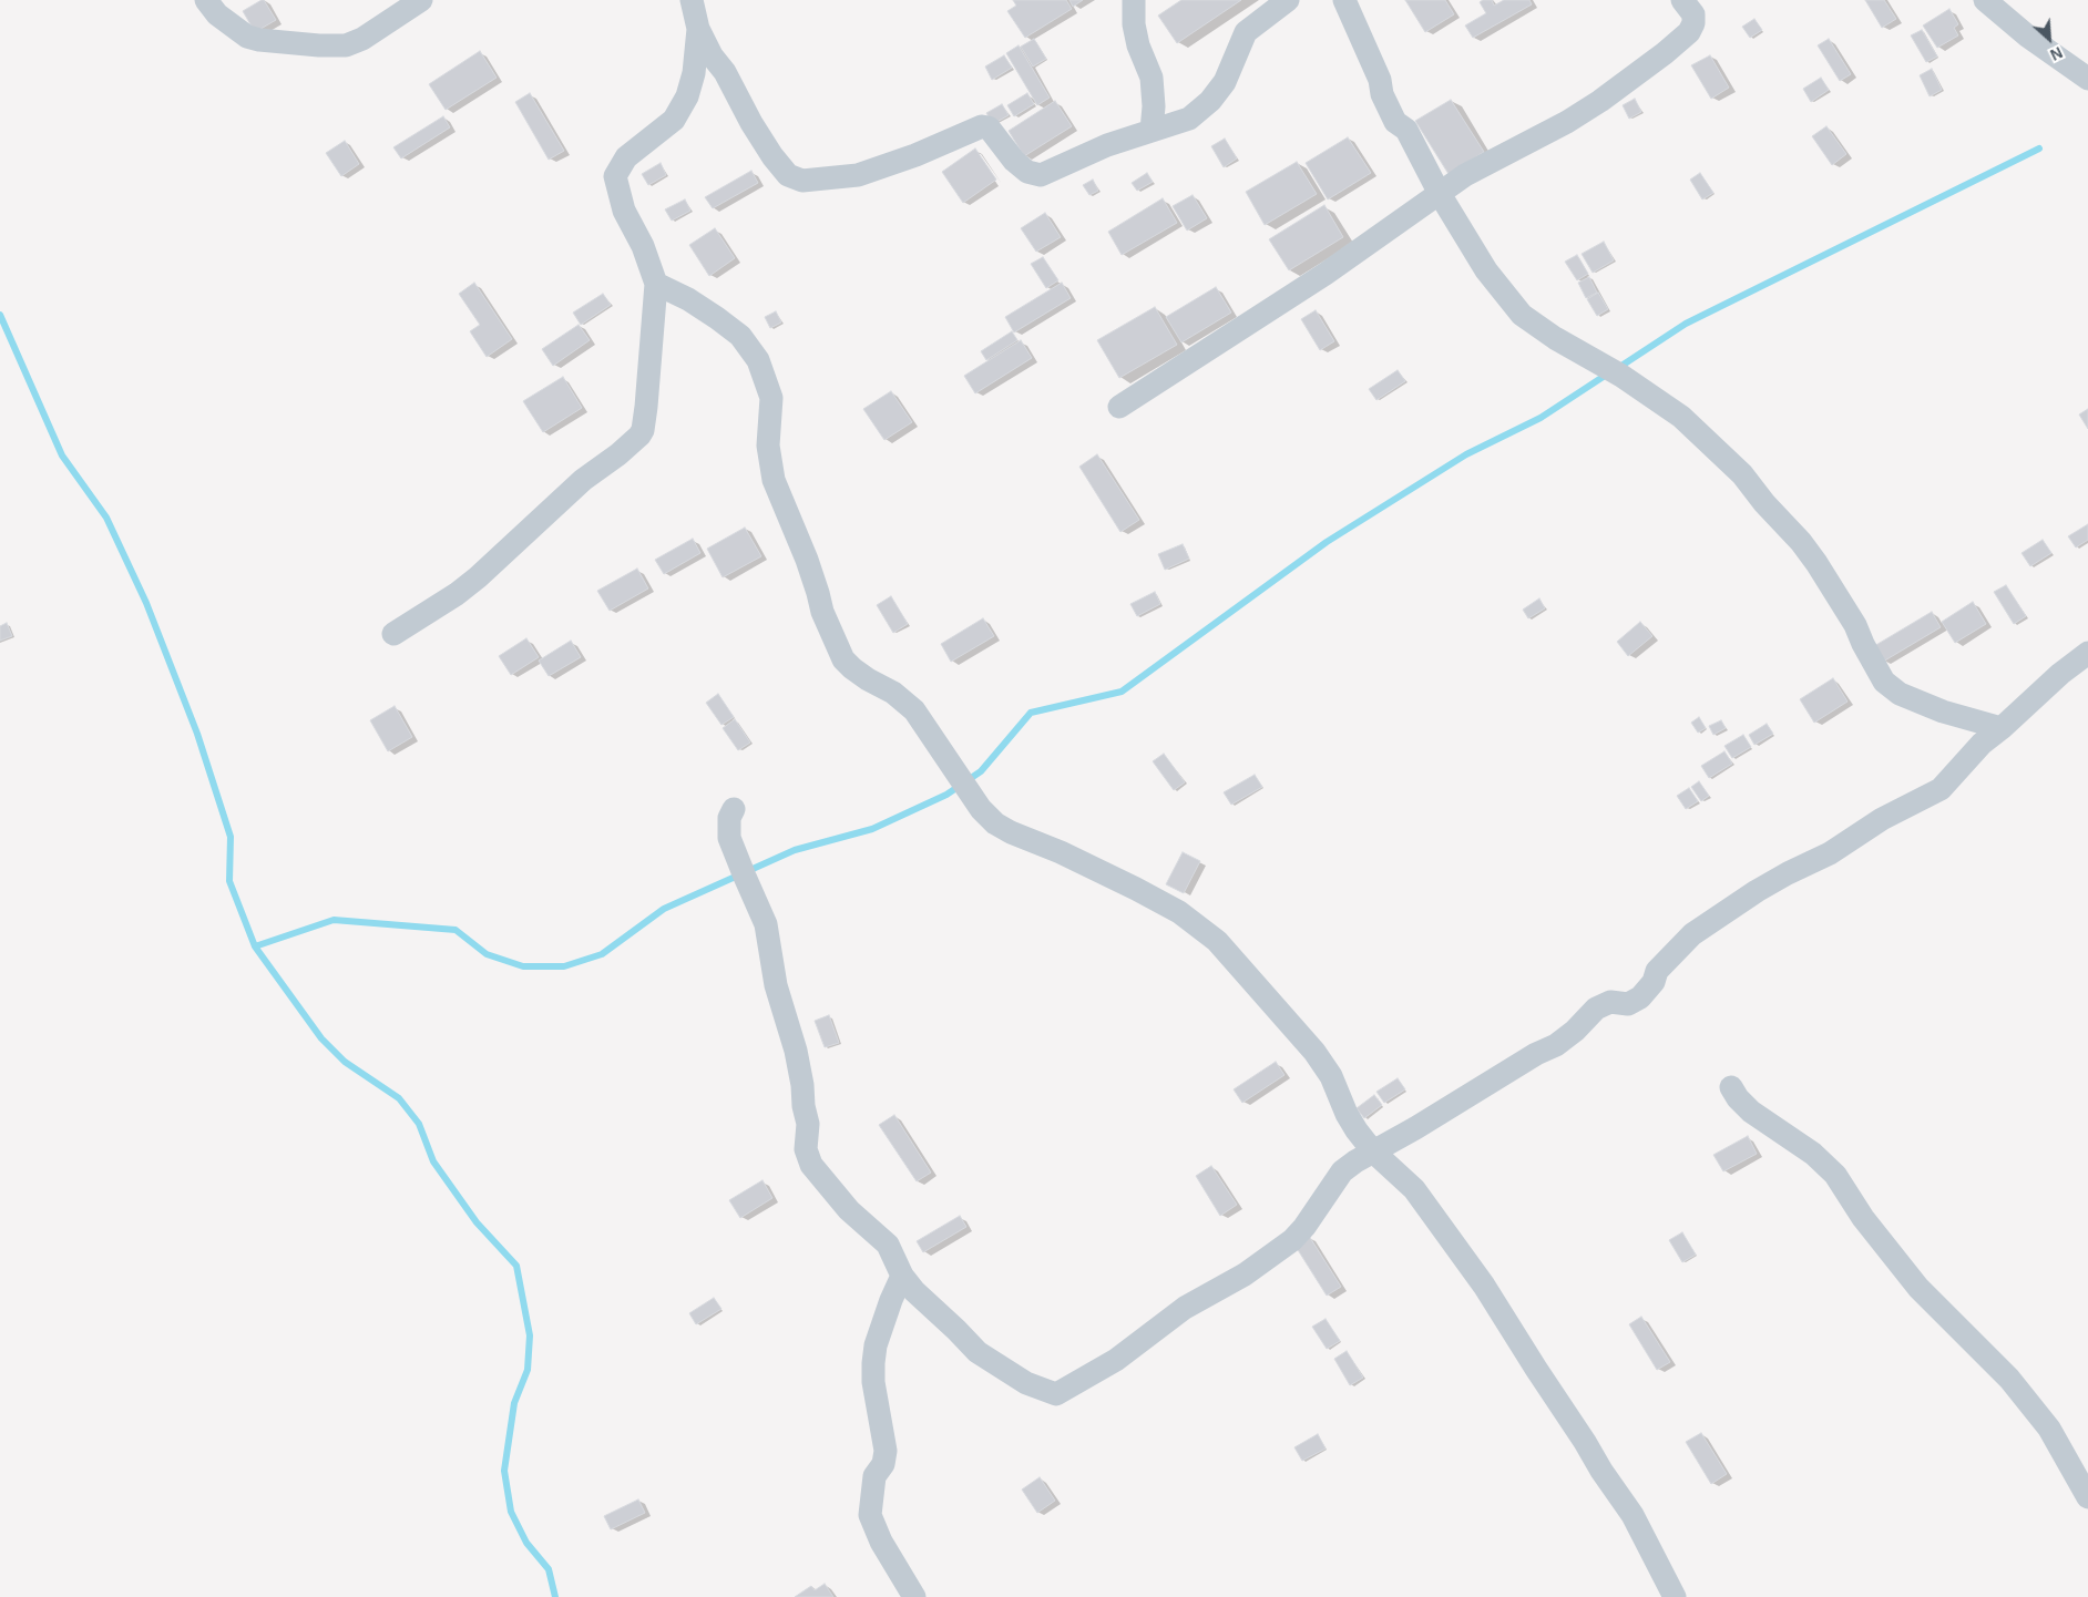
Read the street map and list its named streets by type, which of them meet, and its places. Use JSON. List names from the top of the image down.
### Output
{
  "north": "bottom right"
}
